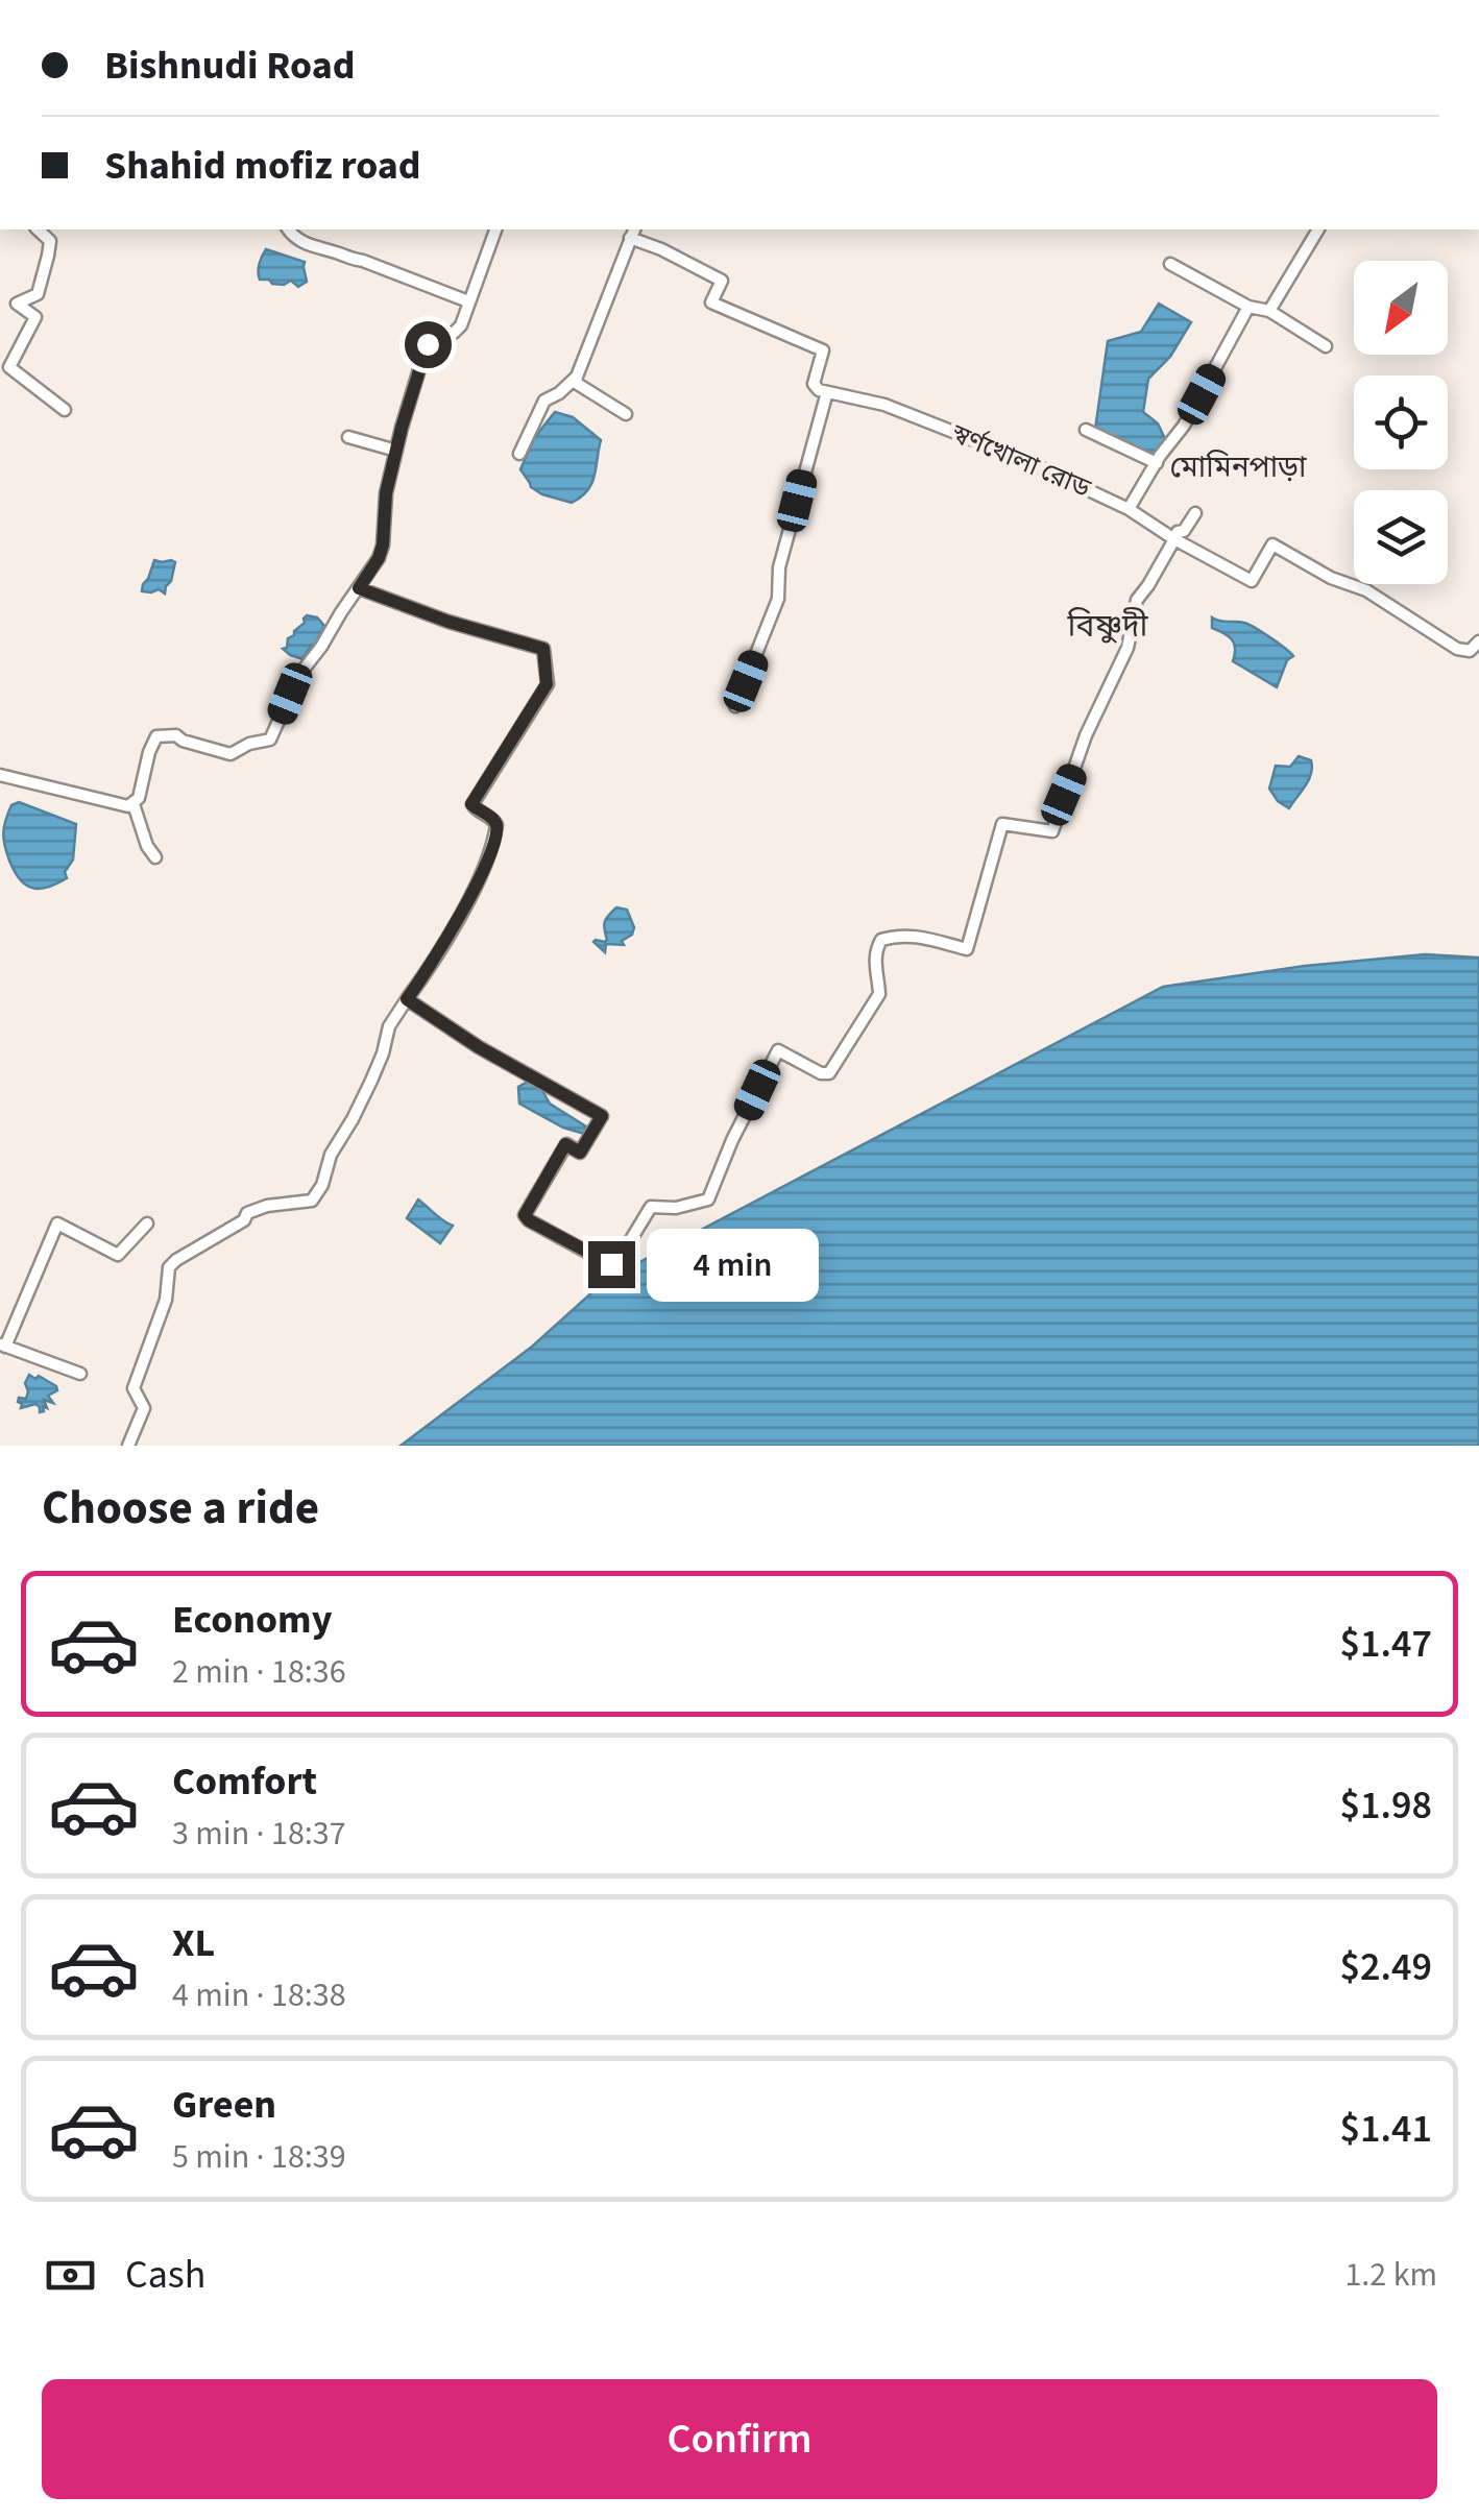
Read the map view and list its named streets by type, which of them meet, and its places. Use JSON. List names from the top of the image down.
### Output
{
  "streets": {
    "street": ["স্বর্ণখোলা রোড"]
  },
  "districts": ["মোমিনপাড়া", "বিষ্ণুদী"],
  "north": "bottom left",
  "page": {
    "banner": ["Bishnudi Road", "Shahid mofiz road"],
    "bubble": "4 min",
    "heading": "Choose a ride",
    "list": [
      {
        "name": "Economy",
        "note": "2 min · 18:36",
        "value": "$1.47"
      },
      {
        "name": "Comfort",
        "note": "3 min · 18:37",
        "value": "$1.98"
      },
      {
        "name": "XL",
        "note": "4 min · 18:38",
        "value": "$2.49"
      },
      {
        "name": "Green",
        "note": "5 min · 18:39",
        "value": "$1.41"
      }
    ],
    "pay": ["Cash", "1.2 km"],
    "buttons": "Confirm"
  }
}
